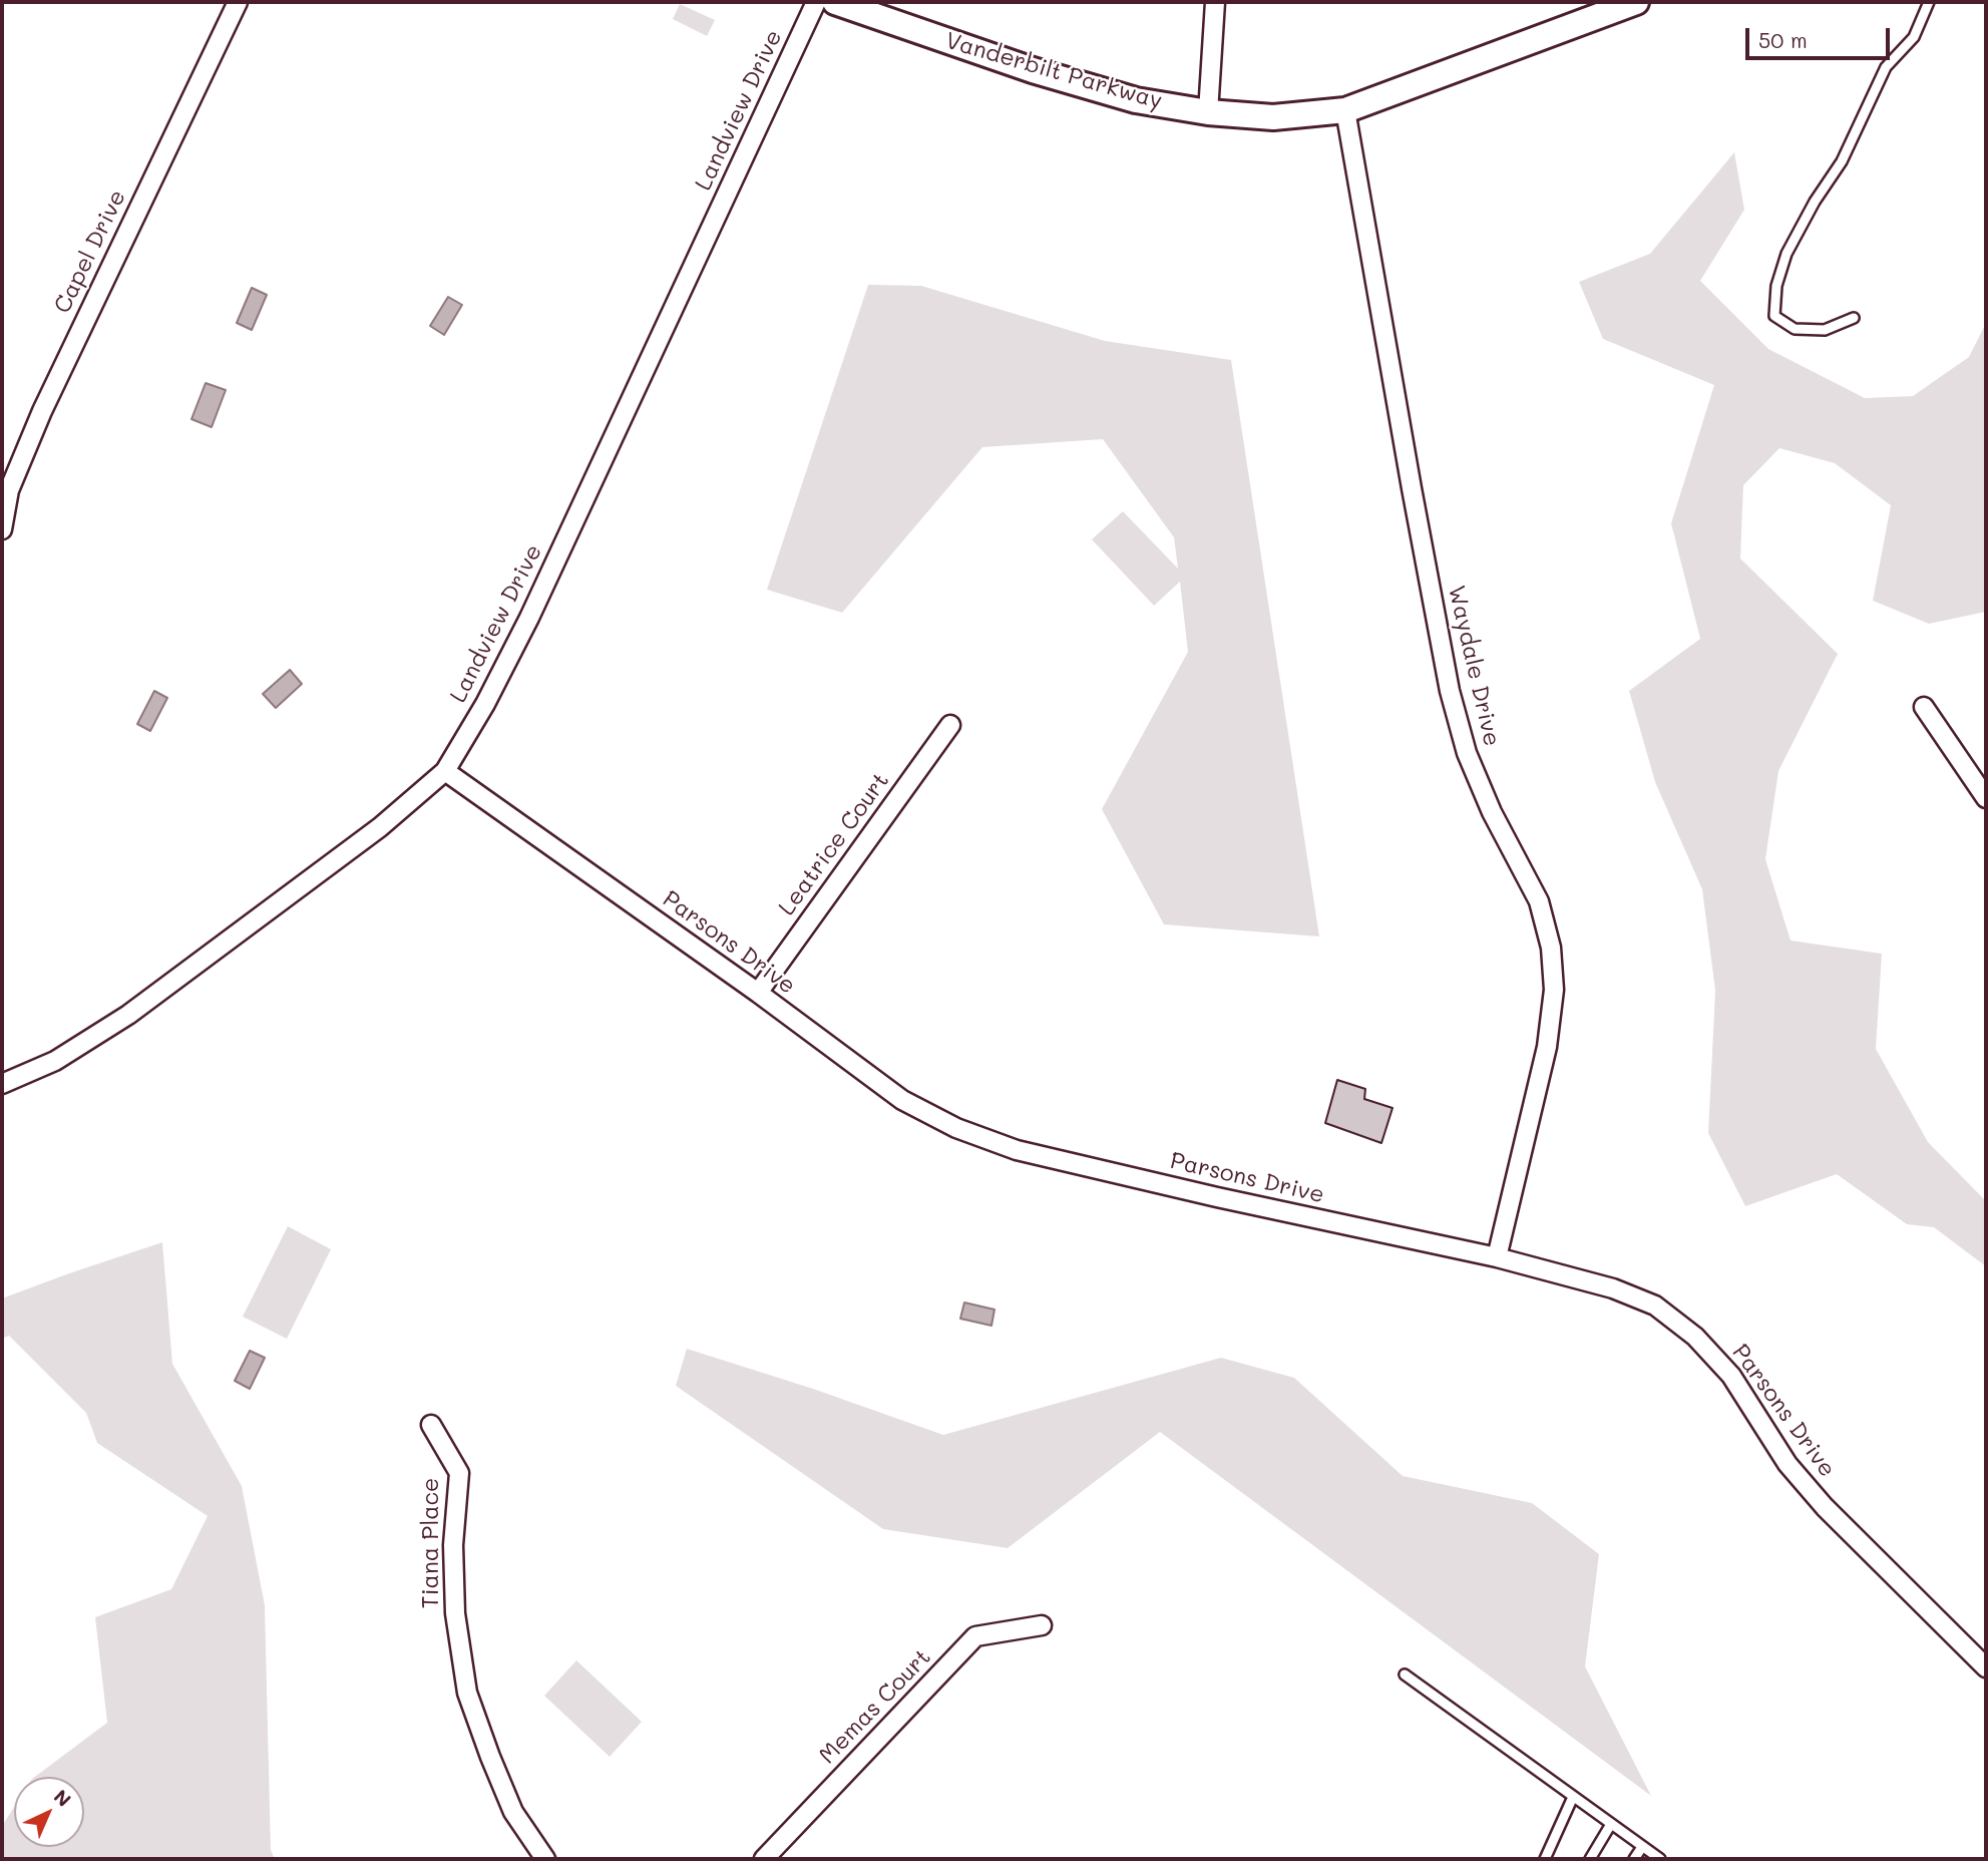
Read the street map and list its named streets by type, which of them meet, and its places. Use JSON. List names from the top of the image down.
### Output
{
  "streets": {
    "main road": ["Vanderbilt Parkway"],
    "street": [
      "Landview Drive",
      "Capel Drive",
      "Waydale Drive",
      "Leatrice Court",
      "Parsons Drive",
      "Tiana Place",
      "Memas Court"
    ]
  },
  "crossings": [
    ["Vanderbilt Parkway", "Waydale Drive"],
    ["Landview Drive", "Parsons Drive"],
    ["Waydale Drive", "Parsons Drive"],
    ["Leatrice Court", "Parsons Drive"]
  ],
  "scale_bar": "50 m",
  "north": "top right"
}
